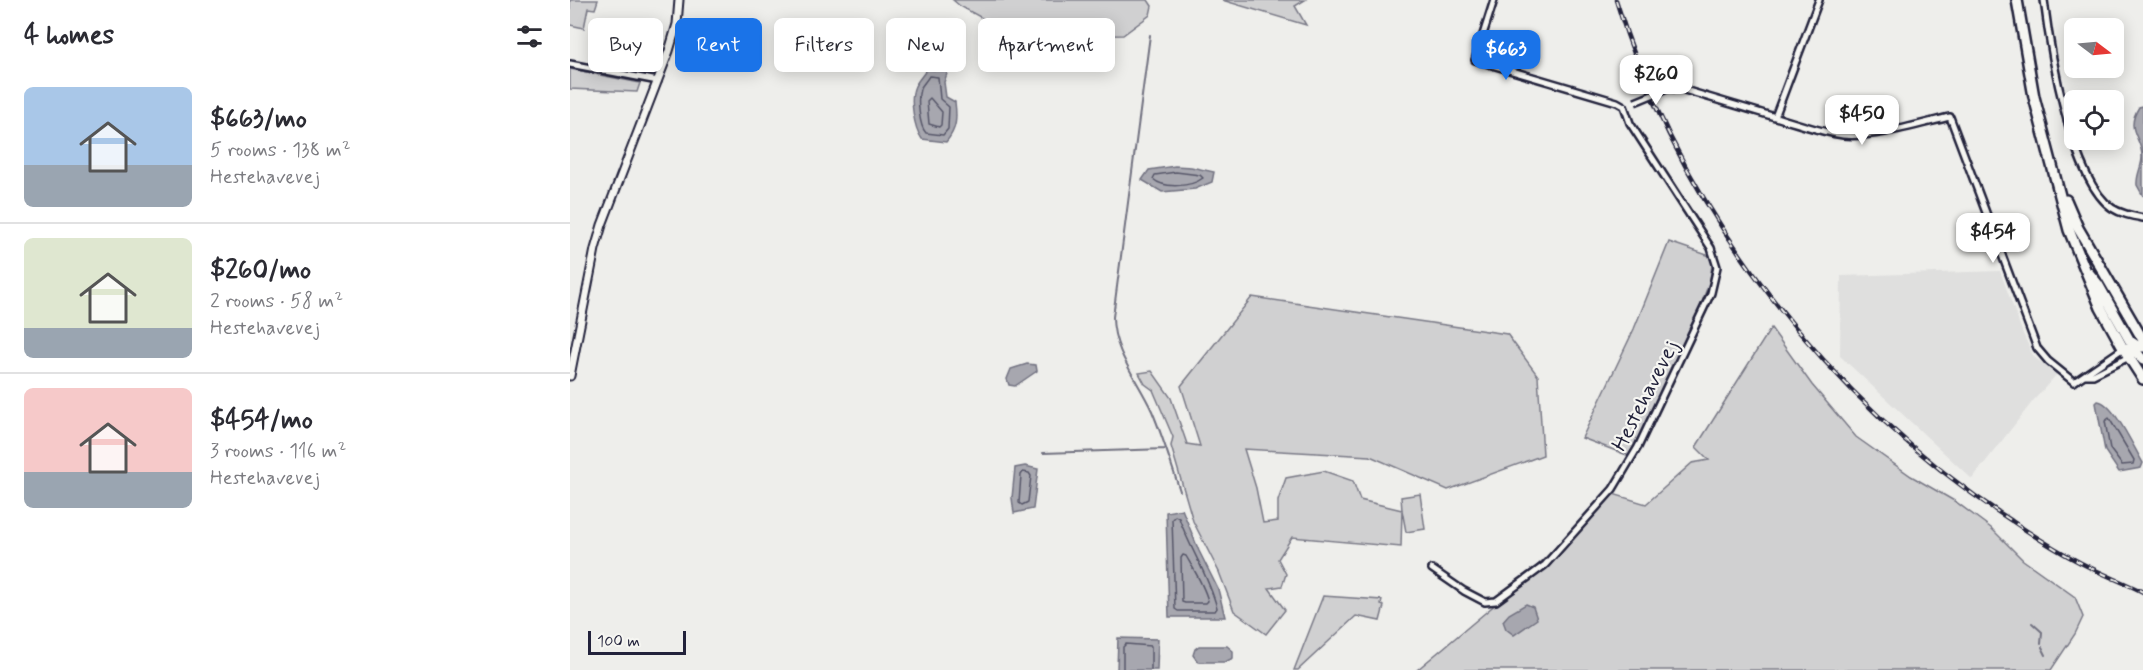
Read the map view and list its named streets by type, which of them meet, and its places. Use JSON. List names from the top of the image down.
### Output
{
  "streets": {
    "street": ["Hestehavevej"]
  },
  "scale_bar": "100 m",
  "north": "right",
  "page": {
    "heading": "4 homes",
    "chip": [
      "Buy",
      "Rent",
      "Filters",
      "New",
      "Apartment"
    ],
    "price": [
      "$663",
      "$260",
      "$450",
      "$454"
    ],
    "list": [
      {
        "name": "$663/mo",
        "note": "5 rooms · 138 m² · Hestehavevej"
      },
      {
        "name": "$260/mo",
        "note": "2 rooms · 58 m² · Hestehavevej"
      },
      {
        "name": "$454/mo",
        "note": "3 rooms · 116 m² · Hestehavevej"
      }
    ],
    "scale": "100 m"
  }
}
